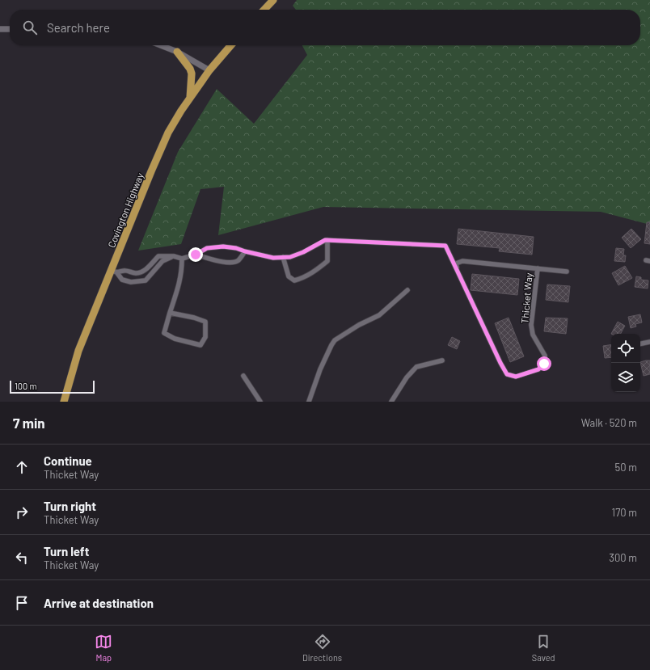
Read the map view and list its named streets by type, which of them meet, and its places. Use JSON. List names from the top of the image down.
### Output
{
  "streets": {
    "main road": ["Covington Highway"],
    "street": ["Thicket Way"]
  },
  "scale_bar": "100 m",
  "page": {
    "search": "Search here",
    "scale": "100 m",
    "heading": ["7 min", "Walk · 520 m"],
    "list": [
      ["Continue", "Thicket Way", "50 m"],
      ["Turn right", "Thicket Way", "170 m"],
      ["Turn left", "Thicket Way", "300 m"],
      "Arrive at destination"
    ],
    "nav": ["Map", "Directions", "Saved"]
  }
}
